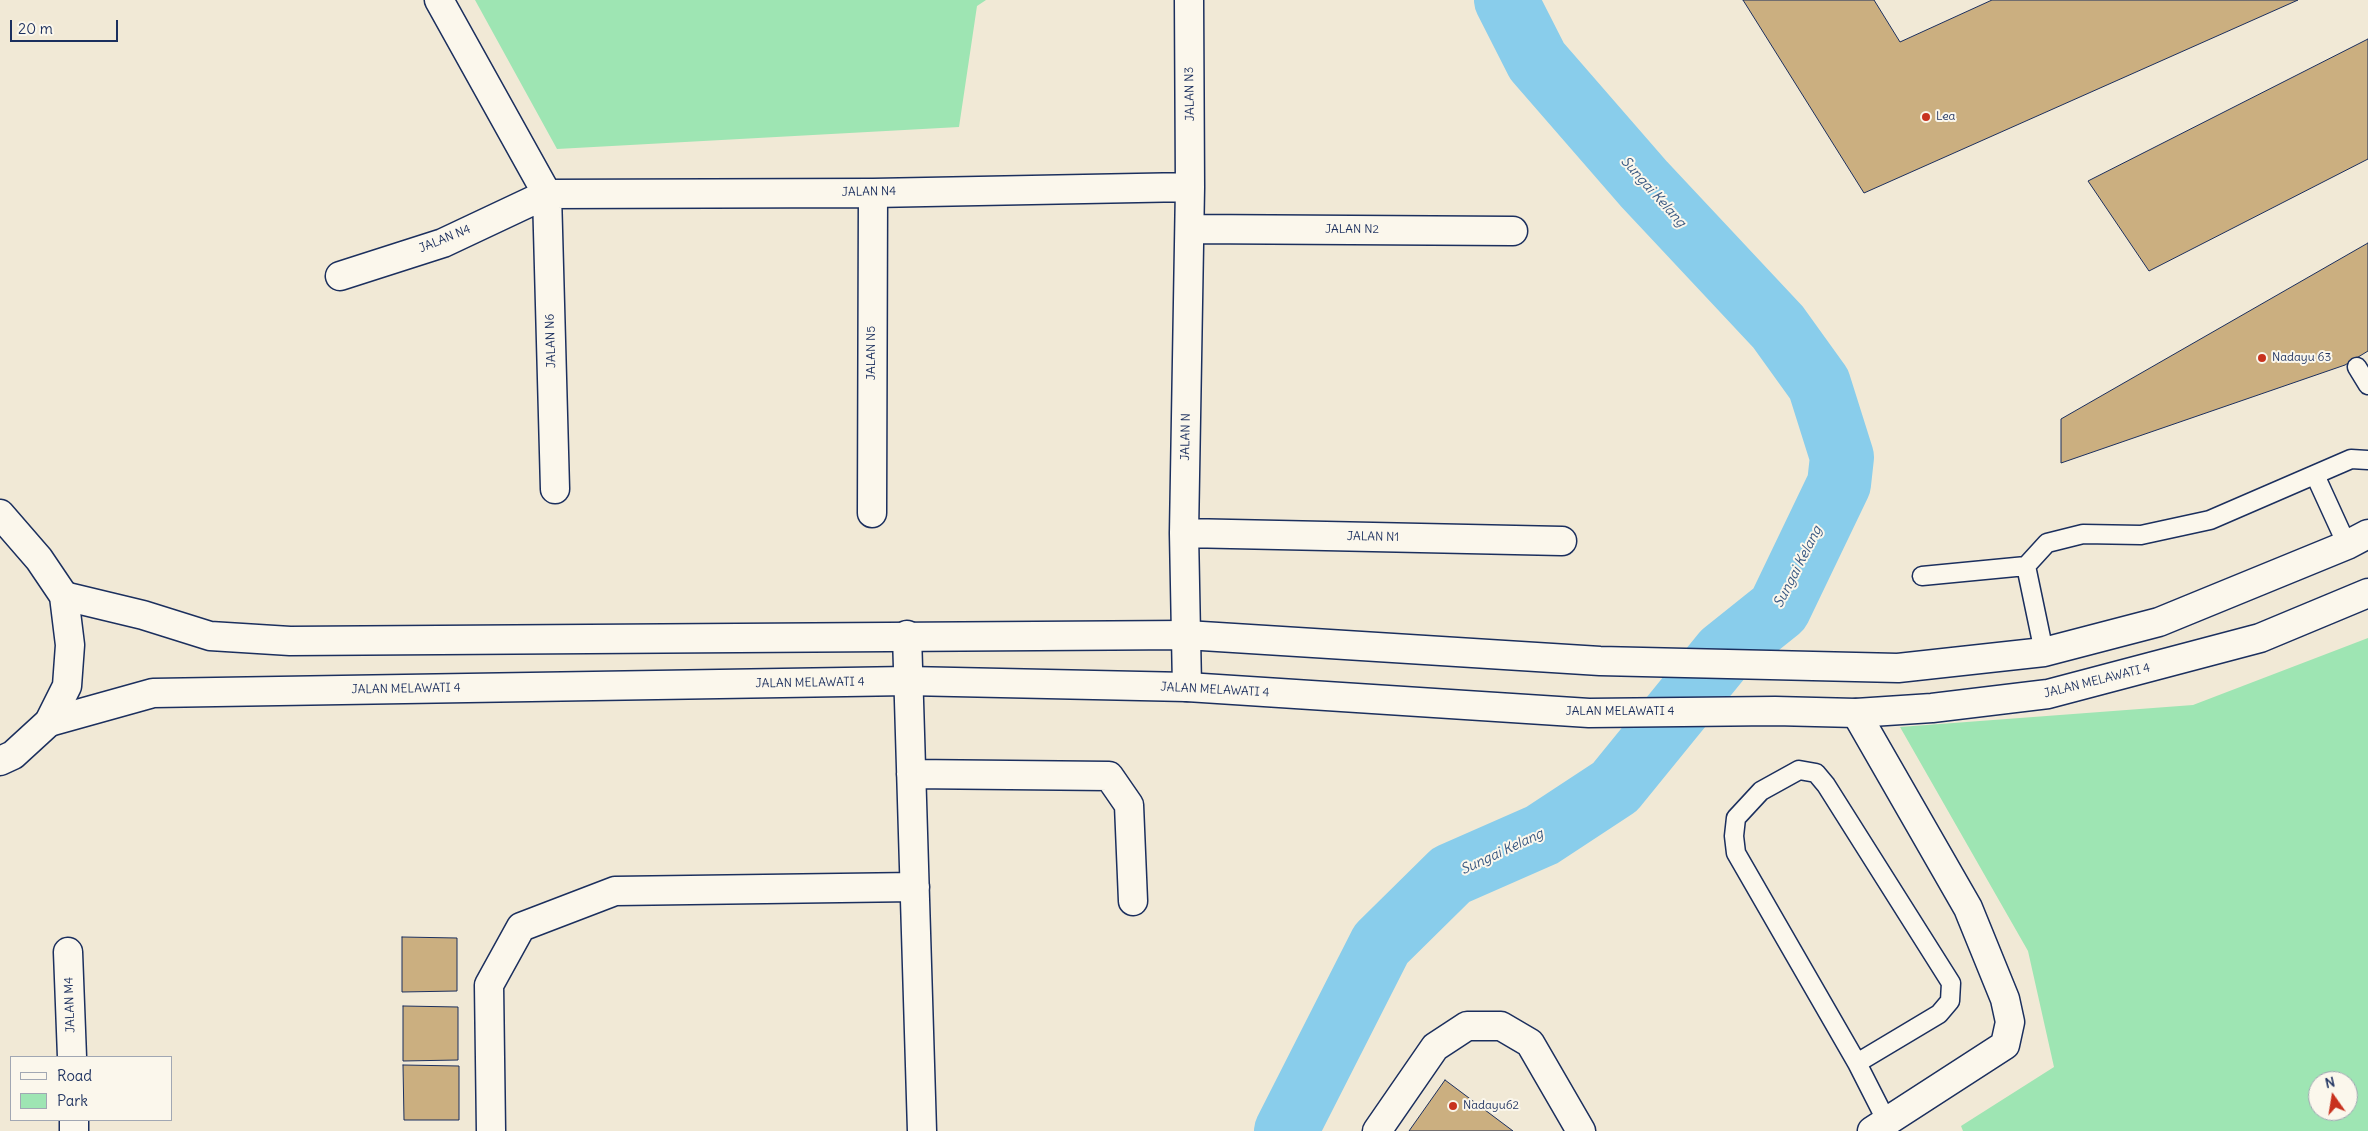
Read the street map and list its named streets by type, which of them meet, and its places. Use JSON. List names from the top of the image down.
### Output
{
  "streets": {
    "street": [
      "JALAN N3",
      "JALAN N4",
      "JALAN N2",
      "JALAN N6",
      "JALAN N5",
      "JALAN N",
      "JALAN N1",
      "JALAN MELAWATI 4",
      "JALAN M4"
    ]
  },
  "crossings": [
    ["JALAN N3", "JALAN N4"],
    ["JALAN N3", "JALAN N"],
    ["JALAN N4", "JALAN N6"],
    ["JALAN N4", "JALAN N5"],
    ["JALAN N4", "JALAN N"],
    ["JALAN N2", "JALAN N"],
    ["JALAN N", "JALAN N1"],
    ["JALAN N", "JALAN MELAWATI 4"]
  ],
  "water": ["Sungai Kelang"],
  "places": ["Lea", "Nadayu 63", "Nadayu62"],
  "legend": ["Road", "Park"],
  "scale_bar": "20 m",
  "north": "top"
}
